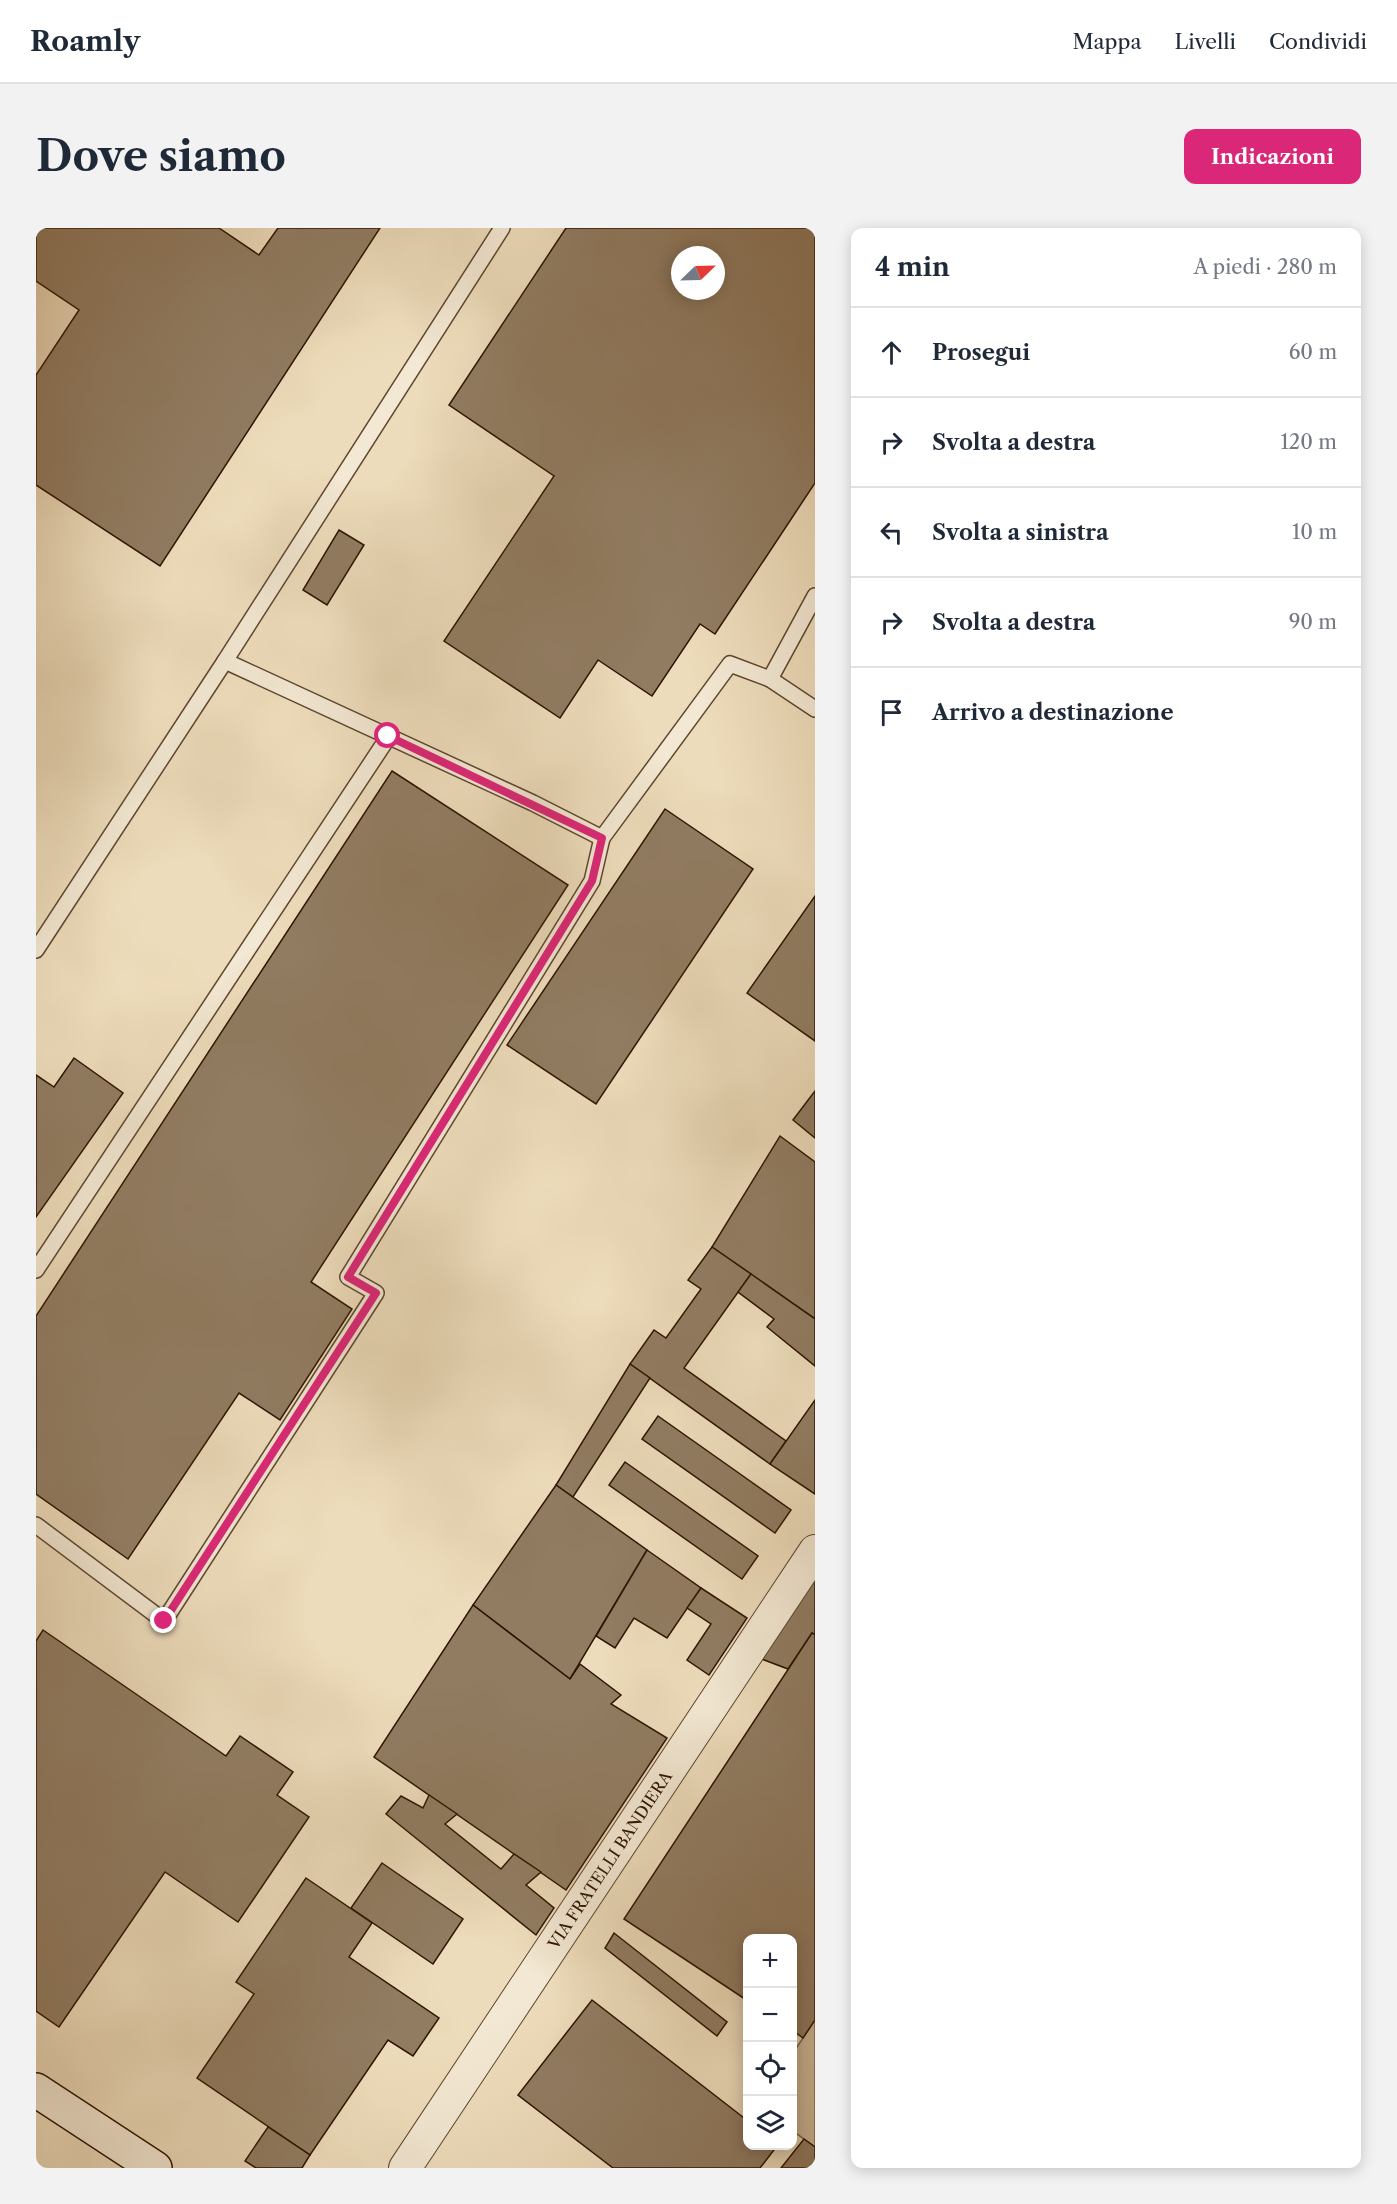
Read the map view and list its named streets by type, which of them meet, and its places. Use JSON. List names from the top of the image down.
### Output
{
  "streets": {
    "street": ["VIA FRATELLI BANDIERA"]
  },
  "north": "top right",
  "page": {
    "header": "Roamly",
    "nav": ["Mappa", "Livelli", "Condividi"],
    "buttons": "Indicazioni",
    "title": "Dove siamo",
    "heading": ["4 min", "A piedi · 280 m"],
    "list": [
      ["Prosegui", "60 m"],
      ["Svolta a destra", "120 m"],
      ["Svolta a sinistra", "10 m"],
      ["Svolta a destra", "90 m"],
      "Arrivo a destinazione"
    ],
    "map_buttons": ["+", "−"]
  }
}
